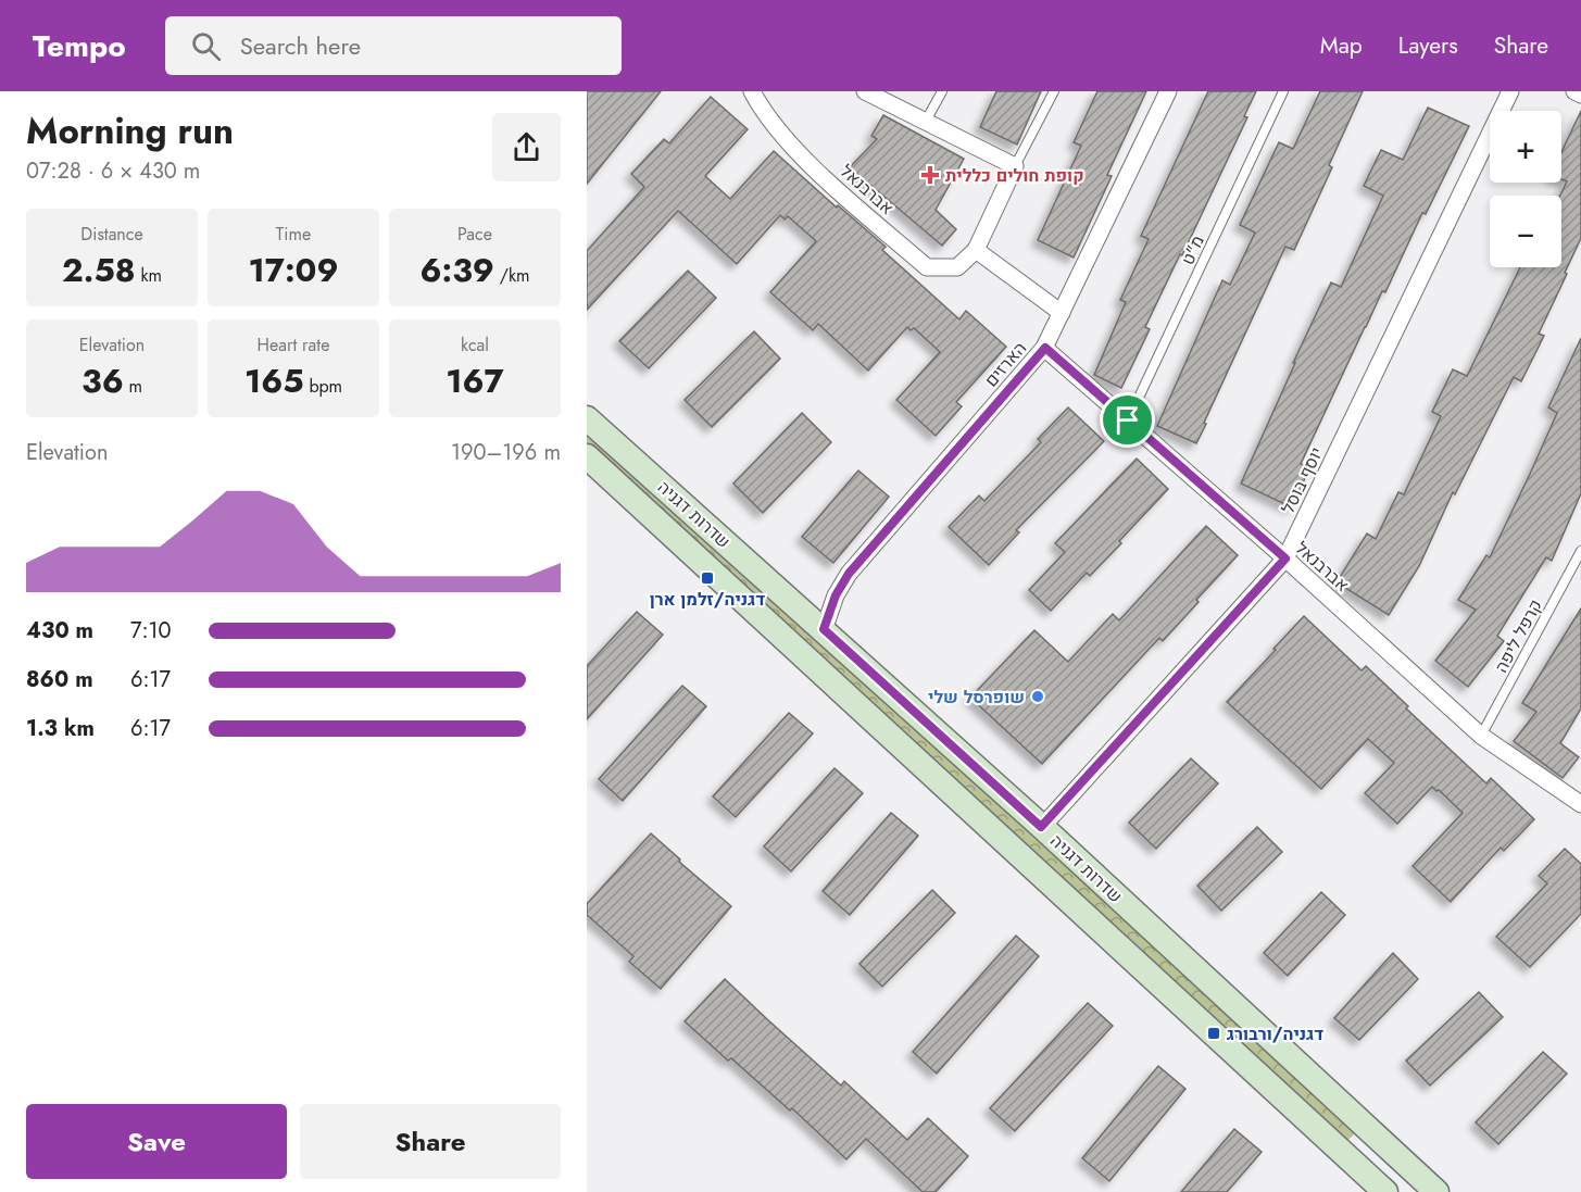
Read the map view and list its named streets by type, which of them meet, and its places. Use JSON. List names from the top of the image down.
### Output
{
  "streets": {
    "street": [
      "אברבנאל",
      "הארזים",
      "יוסף בוסל",
      "שדרות דגניה"
    ],
    "lane": ["מ\"ט", "קרפל ליפה"]
  },
  "crossings": [
    ["אברבנאל", "מ\"ט"],
    ["אברבנאל", "הארזים"],
    ["אברבנאל", "יוסף בוסל"],
    ["אברבנאל", "קרפל ליפה"],
    ["הארזים", "שדרות דגניה"],
    ["יוסף בוסל", "שדרות דגניה"]
  ],
  "places": {
    "health": ["קופת חולים כללית"],
    "transit": ["דגניה/זלמן ארן", "דגניה/ורבורג"],
    "other": ["שופרסל שלי"]
  },
  "page": {
    "header": "Tempo",
    "search": "Search here",
    "nav": ["Map", "Layers", "Share"],
    "heading": ["Morning run", "07:28 · 6 × 430 m"],
    "map_buttons": ["+", "−"],
    "stats": [
      ["Distance", "2.58 km"],
      ["Time", "17:09"],
      ["Pace", "6:39 /km"],
      ["Elevation", "36 m"],
      ["Heart rate", "165 bpm"],
      ["kcal", "167"]
    ],
    "chart": ["Elevation", "190–196 m"],
    "list": [
      {
        "name": "430 m",
        "note": "7:10"
      },
      {
        "name": "860 m",
        "note": "6:17"
      },
      {
        "name": "1.3 km",
        "note": "6:17"
      }
    ],
    "buttons": ["Save", "Share"]
  }
}
